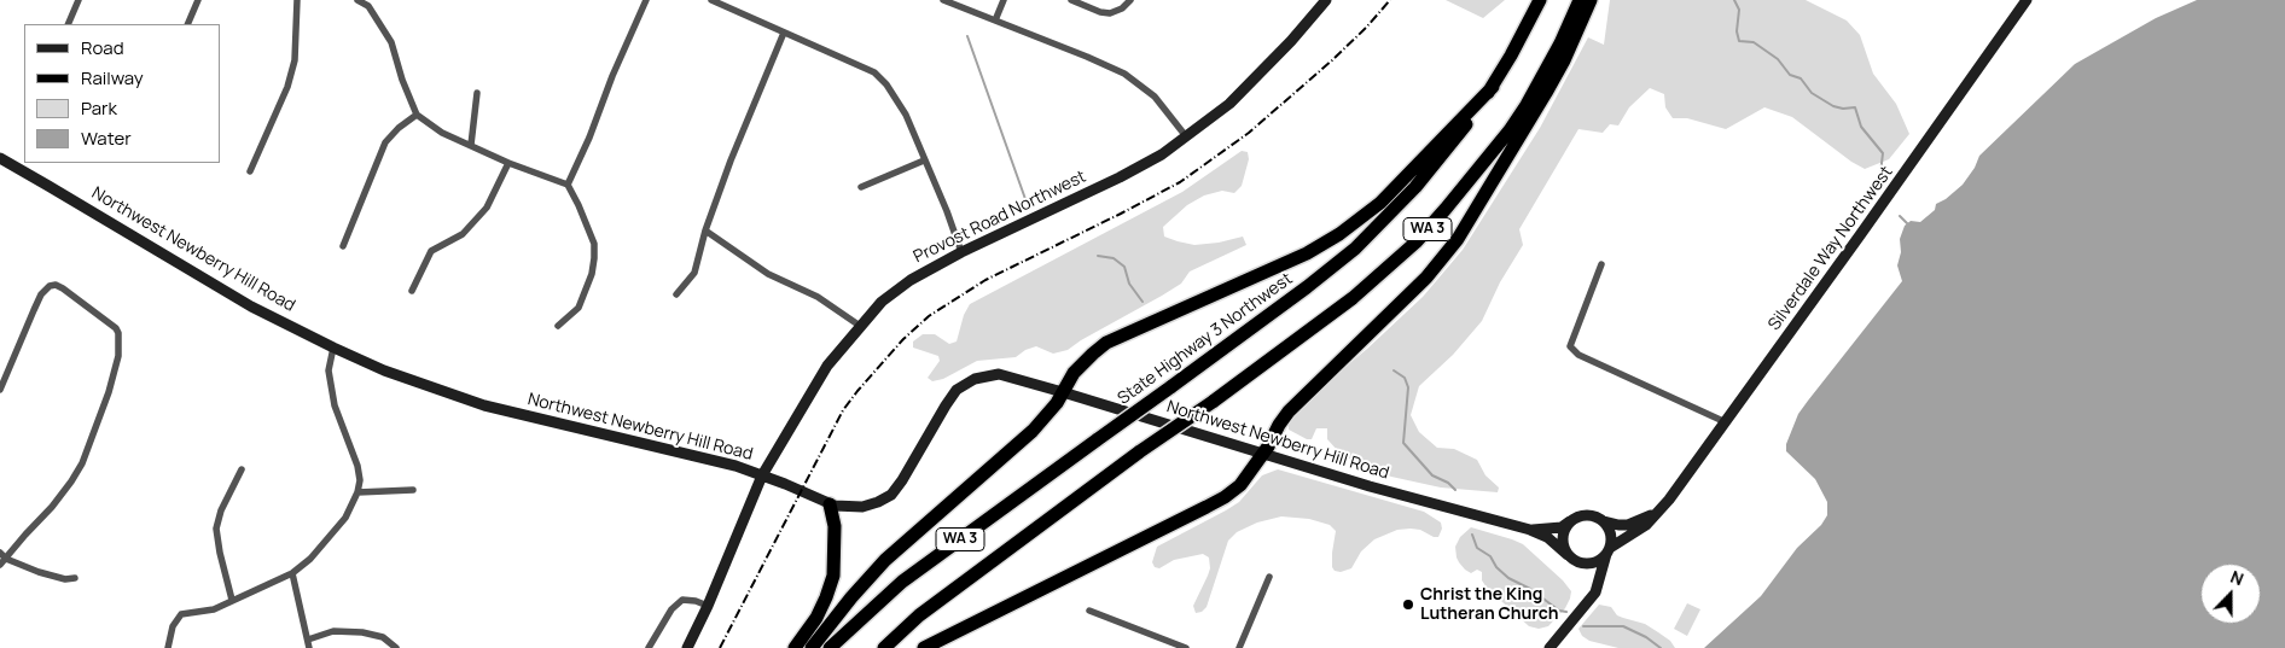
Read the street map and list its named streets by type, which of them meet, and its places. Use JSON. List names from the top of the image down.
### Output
{
  "streets": {
    "highway": ["WA 3", "State Highway 3 Northwest"],
    "main road": ["Provost Road Northwest", "Silverdale Way Northwest", "Northwest Newberry Hill Road"]
  },
  "crossings": [
    ["Provost Road Northwest", "Northwest Newberry Hill Road"],
    ["Silverdale Way Northwest", "Northwest Newberry Hill Road"]
  ],
  "places": ["Christ the King Lutheran Church"],
  "legend": [
    "Road",
    "Railway",
    "Park",
    "Water"
  ],
  "north": "top"
}
